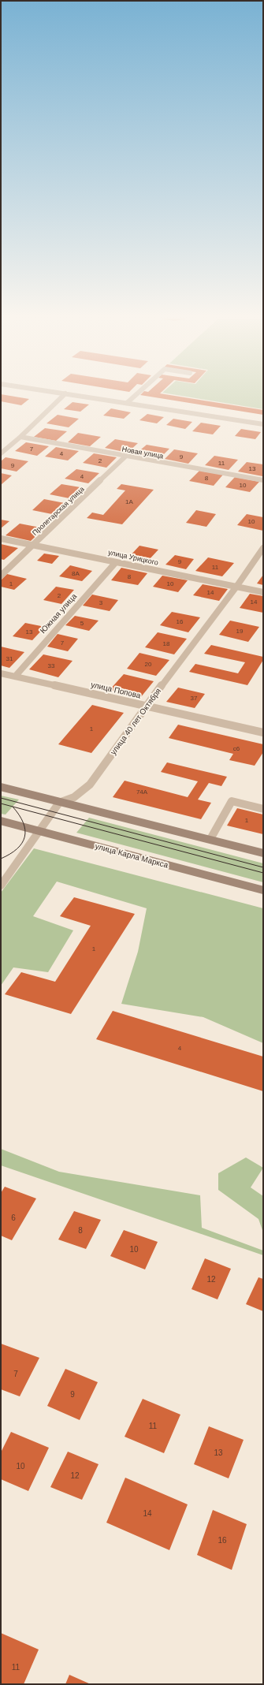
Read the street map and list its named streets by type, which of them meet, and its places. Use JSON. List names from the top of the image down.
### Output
{
  "streets": {
    "street": [
      "Новая улица",
      "Пролетарская улица",
      "улица Урицкого",
      "Южная улица",
      "улица Попова",
      "улица 40 лет Октября",
      "улица Карла Маркса"
    ]
  },
  "crossings": [
    ["Новая улица", "Пролетарская улица"],
    ["Пролетарская улица", "улица Урицкого"],
    ["улица Урицкого", "Южная улица"],
    ["улица Урицкого", "улица 40 лет Октября"],
    ["Южная улица", "улица Попова"],
    ["улица Попова", "улица 40 лет Октября"]
  ],
  "house_numbers": [
    "7",
    "4",
    "9",
    "2",
    "11",
    "9",
    "13",
    "4",
    "8",
    "10",
    "1А",
    "10",
    "9",
    "11",
    "8А",
    "8",
    "1",
    "10",
    "14",
    "2",
    "14",
    "3",
    "16",
    "5",
    "19",
    "13",
    "7",
    "18",
    "31",
    "20",
    "33",
    "37",
    "1",
    "с6",
    "74А",
    "1",
    "1",
    "4",
    "6",
    "8",
    "10",
    "12",
    "7",
    "9",
    "11",
    "13",
    "10",
    "12",
    "14",
    "16",
    "11"
  ]
}
